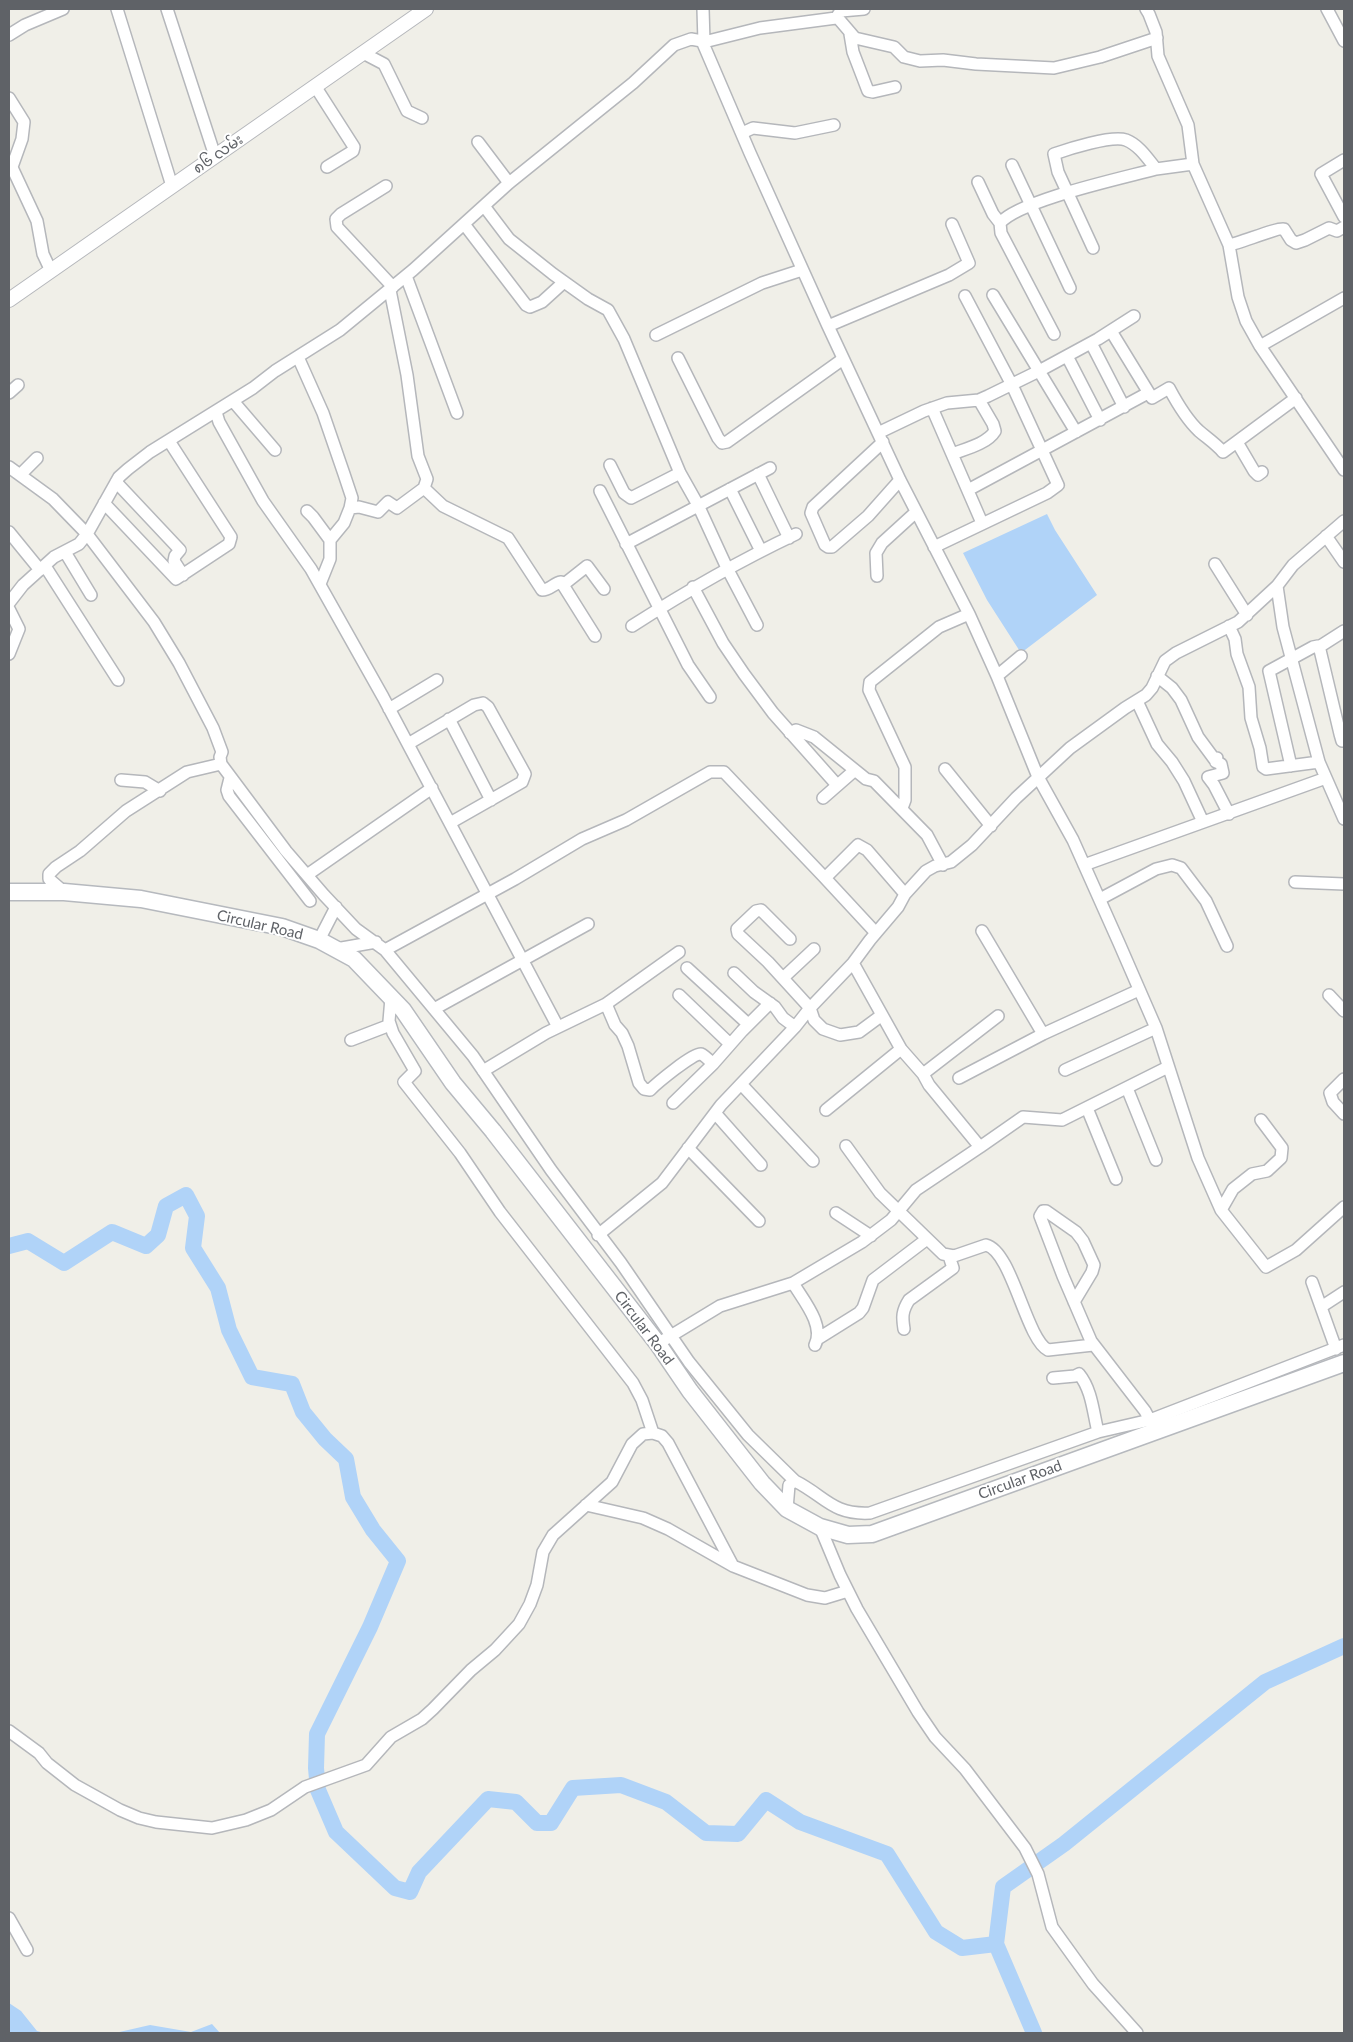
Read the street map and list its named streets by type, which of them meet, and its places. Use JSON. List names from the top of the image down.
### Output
{
  "streets": {
    "main road": ["Circular Road"],
    "street": ["၈၆ လမ်း"]
  }
}
